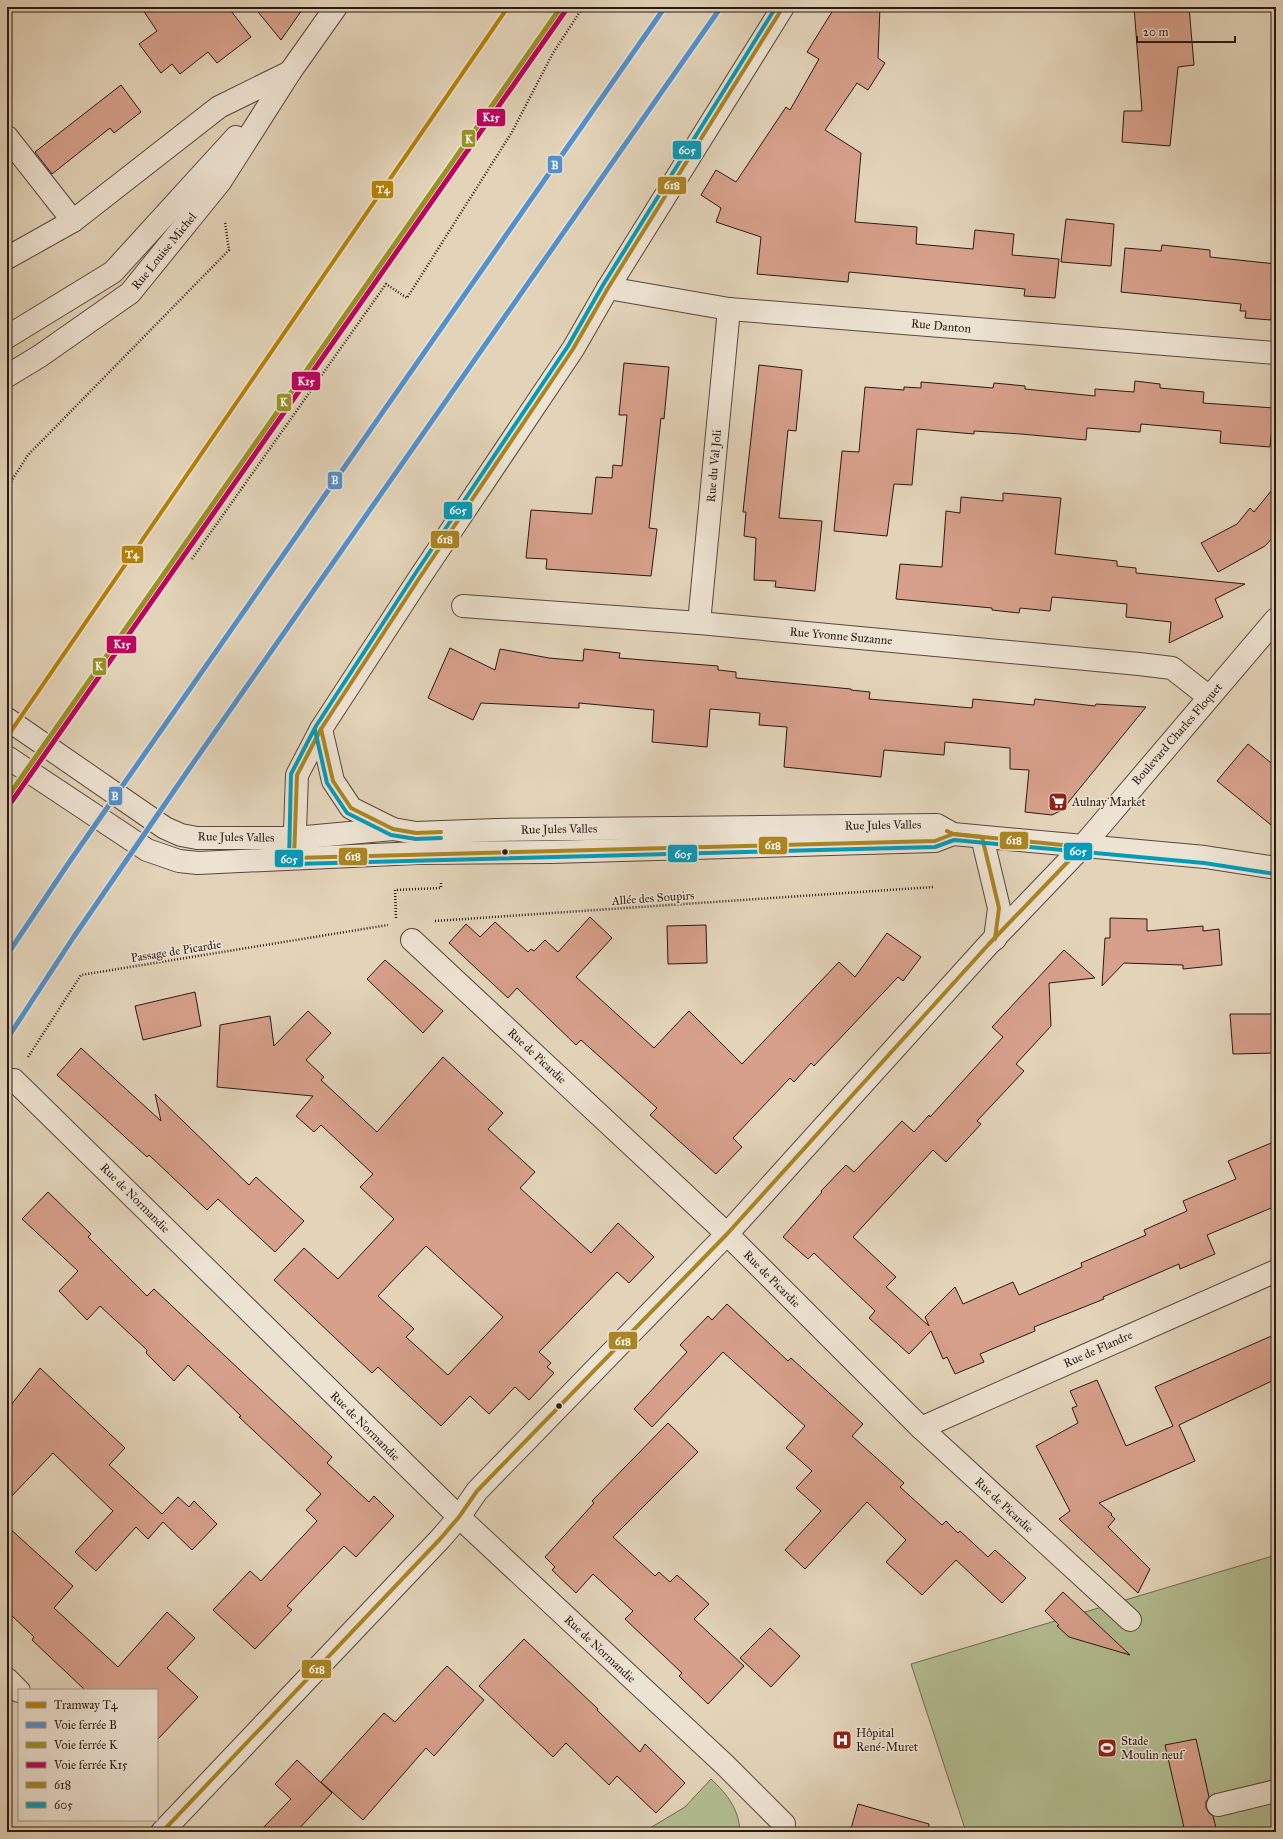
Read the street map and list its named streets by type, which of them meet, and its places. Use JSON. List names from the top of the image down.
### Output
{
  "streets": {
    "street": [
      "Rue Louise Michel",
      "Rue Danton",
      "Rue du Val Joli",
      "Rue Yvonne Suzanne",
      "Boulevard Charles Floquet",
      "Rue Jules Valles",
      "Rue de Picardie",
      "Rue de Normandie",
      "Rue de Flandre"
    ],
    "path": ["Allée des Soupirs", "Passage de Picardie"]
  },
  "crossings": [
    ["Rue Danton", "Rue du Val Joli"],
    ["Rue du Val Joli", "Rue Yvonne Suzanne"],
    ["Rue Yvonne Suzanne", "Boulevard Charles Floquet"],
    ["Boulevard Charles Floquet", "Rue Jules Valles"],
    ["Boulevard Charles Floquet", "Rue de Picardie"],
    ["Boulevard Charles Floquet", "Rue de Normandie"],
    ["Passage de Picardie", "Rue de Normandie"],
    ["Rue de Picardie", "Rue de Flandre"]
  ],
  "places": {
    "supermarket": ["Aulnay Market"],
    "hospital": ["Hôpital René-Muret"],
    "sports": ["Stade Moulin neuf"]
  },
  "lines": [
    "tram line T4",
    "rail line B",
    "rail line K",
    "transit line 618",
    "transit line 605",
    "rail line K15"
  ],
  "legend": [
    "Tramway T4",
    "Voie ferrée B",
    "Voie ferrée K",
    "Voie ferrée K15",
    "618",
    "605"
  ],
  "scale_bar": "20 m"
}
